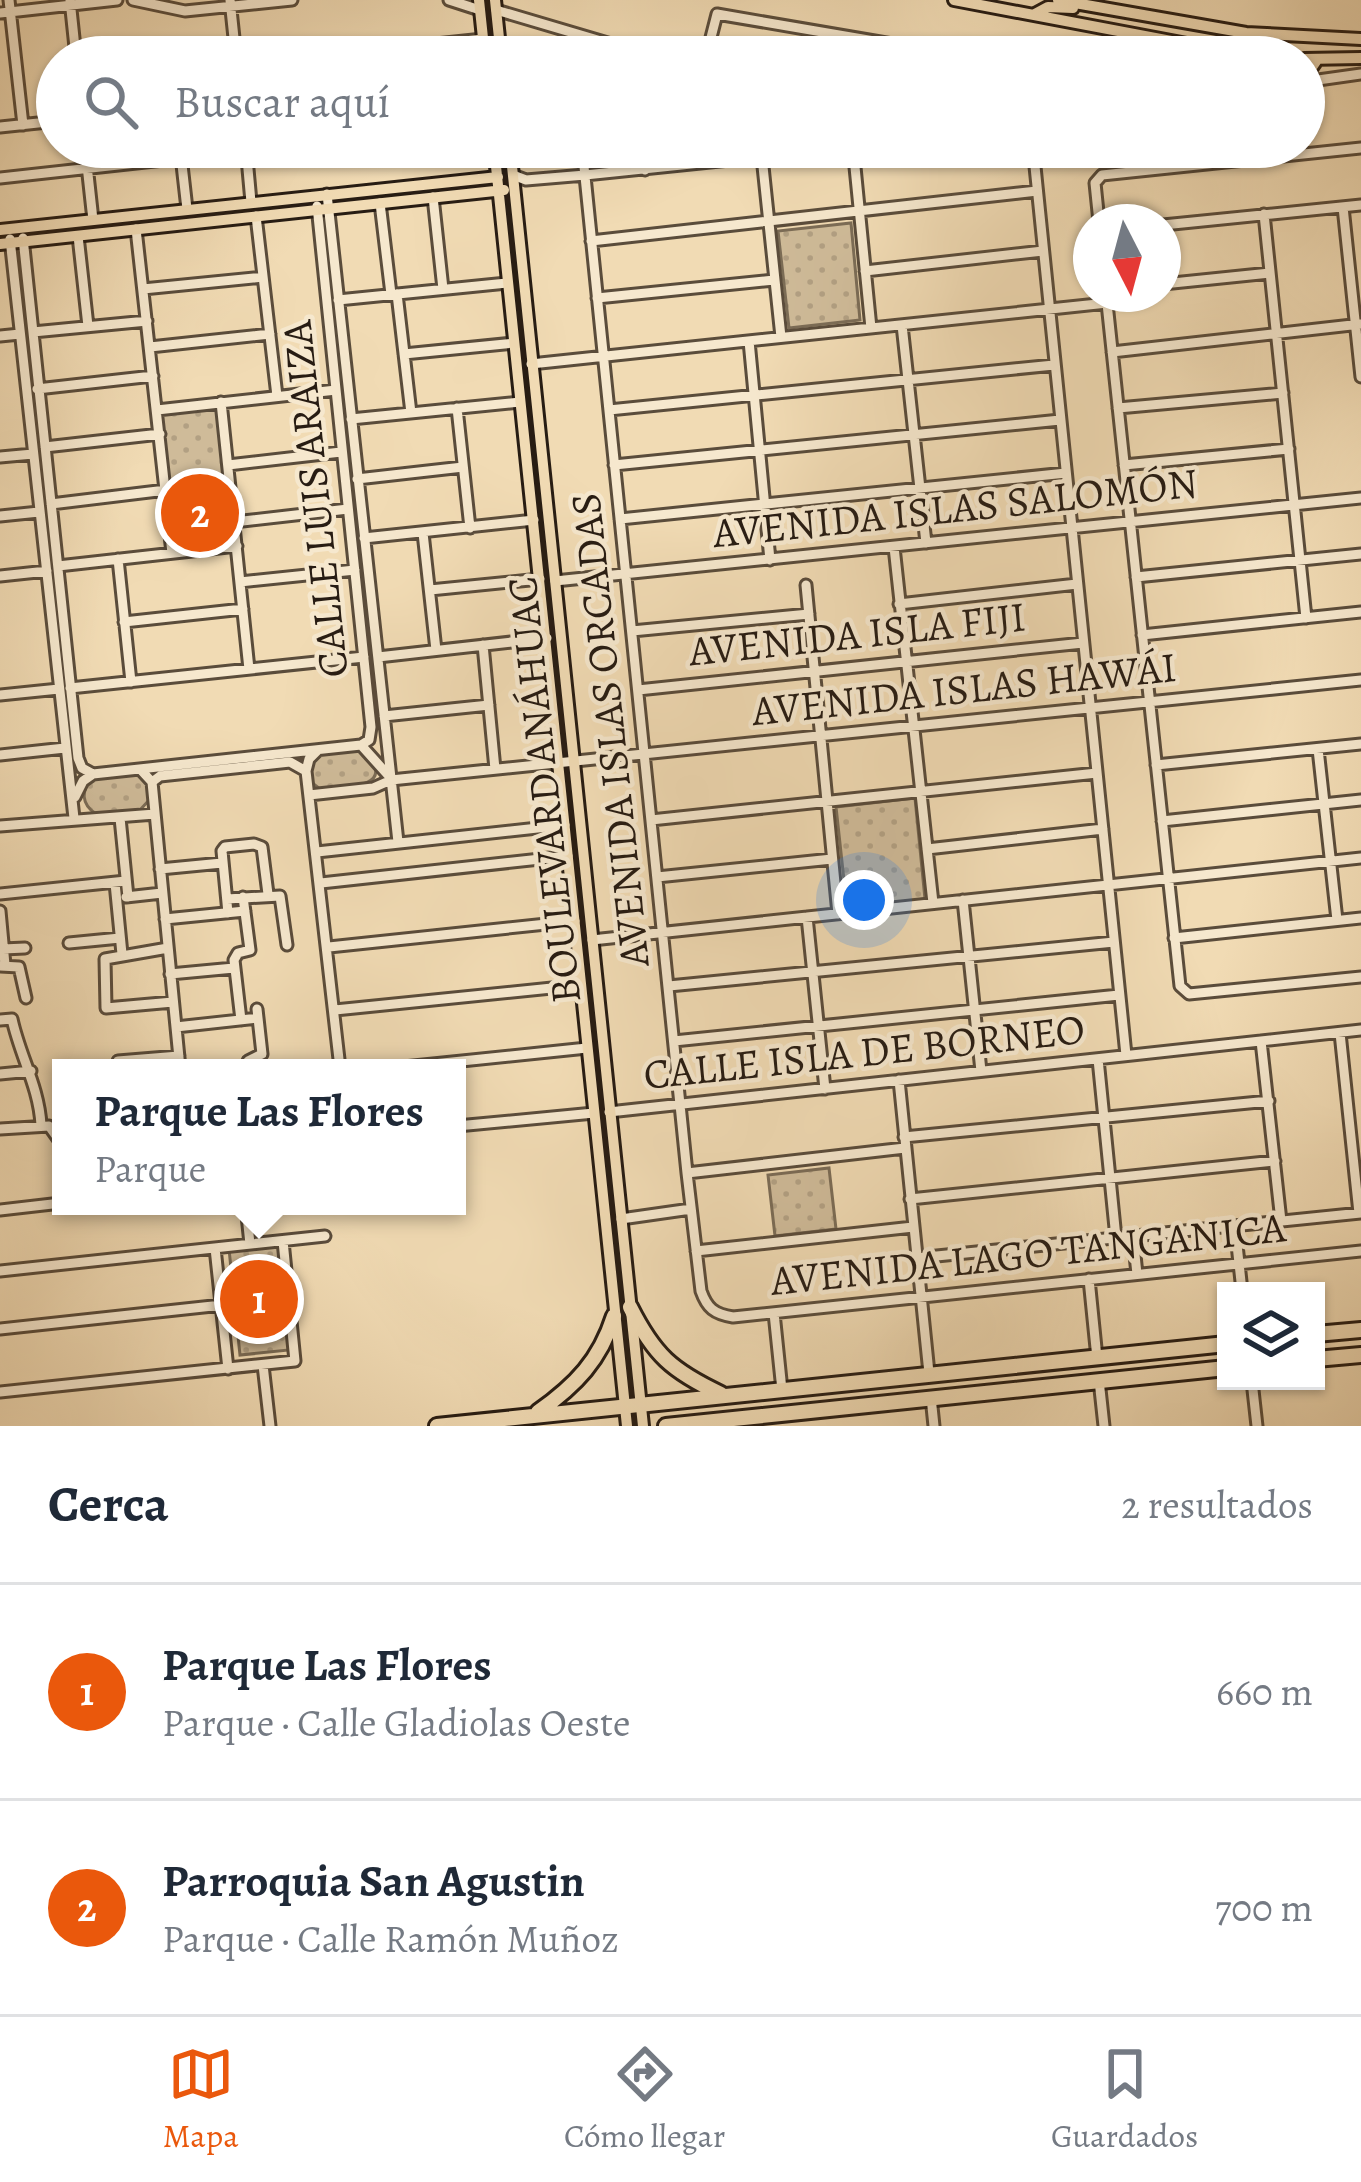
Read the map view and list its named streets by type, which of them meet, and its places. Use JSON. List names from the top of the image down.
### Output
{
  "streets": {
    "main road": ["BOULEVARD ANÁHUAC"],
    "street": [
      "CALLE LUIS ARAIZA",
      "AVENIDA ISLAS SALOMÓN",
      "AVENIDA ISLA FIJI",
      "AVENIDA ISLAS HAWÁI",
      "AVENIDA ISLAS ORCADAS",
      "CALLE ISLA DE BORNEO",
      "AVENIDA LAGO TANGANICA"
    ]
  },
  "crossings": [
    ["CALLE LUIS ARAIZA", "AVENIDA ISLAS HAWÁI"],
    ["AVENIDA ISLAS SALOMÓN", "AVENIDA ISLAS ORCADAS"],
    ["AVENIDA ISLAS SALOMÓN", "BOULEVARD ANÁHUAC"],
    ["AVENIDA ISLA FIJI", "AVENIDA ISLAS ORCADAS"],
    ["AVENIDA ISLAS HAWÁI", "AVENIDA ISLAS ORCADAS"],
    ["AVENIDA ISLAS HAWÁI", "BOULEVARD ANÁHUAC"],
    ["AVENIDA ISLAS ORCADAS", "CALLE ISLA DE BORNEO"],
    ["AVENIDA ISLAS ORCADAS", "AVENIDA LAGO TANGANICA"],
    ["BOULEVARD ANÁHUAC", "CALLE ISLA DE BORNEO"]
  ],
  "north": "bottom",
  "page": {
    "search": "Buscar aquí",
    "pins": ["2", "1"],
    "popup": ["Parque Las Flores", "Parque"],
    "heading": ["Cerca", "2 resultados"],
    "list": [
      {
        "mark": "1",
        "name": "Parque Las Flores",
        "note": "Parque · Calle Gladiolas Oeste",
        "value": "660 m"
      },
      {
        "mark": "2",
        "name": "Parroquia San Agustin",
        "note": "Parque · Calle Ramón Muñoz",
        "value": "700 m"
      }
    ],
    "nav": ["Mapa", "Cómo llegar", "Guardados"]
  }
}
